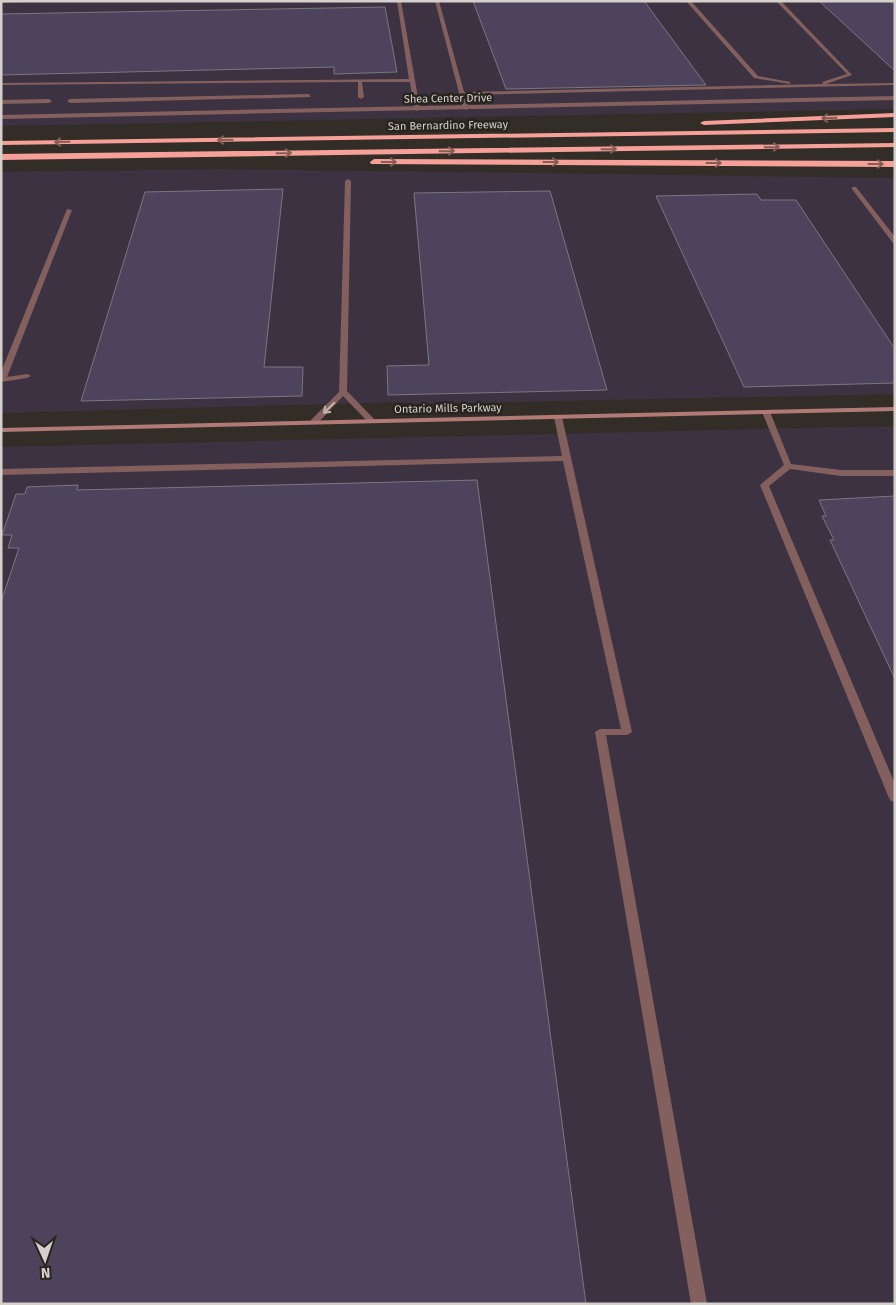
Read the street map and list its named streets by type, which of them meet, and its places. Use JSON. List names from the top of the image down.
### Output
{
  "streets": {
    "highway": ["San Bernardino Freeway"],
    "main road": ["Ontario Mills Parkway"],
    "street": ["Shea Center Drive"]
  },
  "north": "bottom"
}
